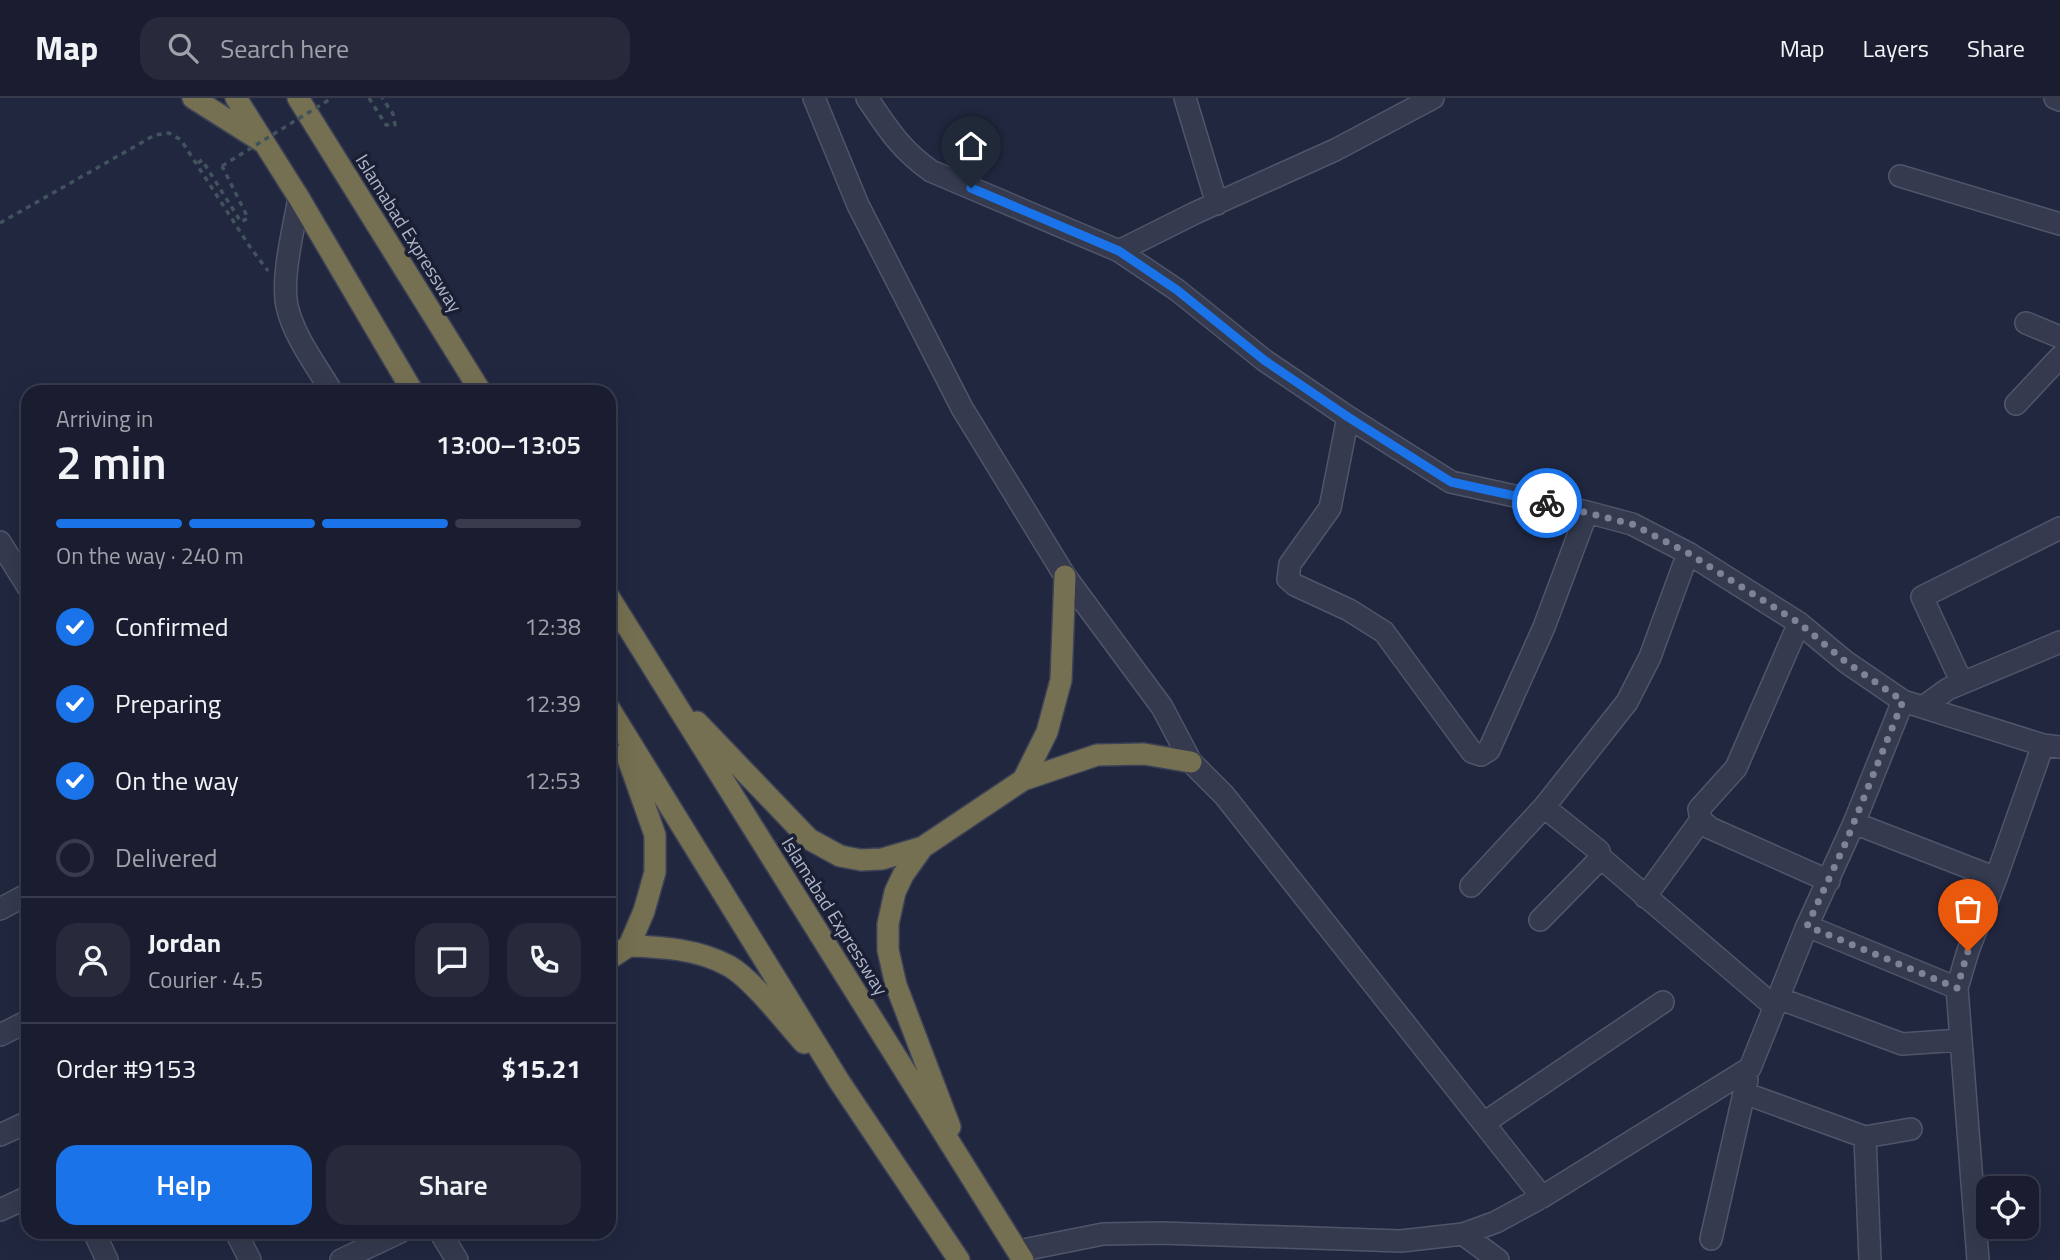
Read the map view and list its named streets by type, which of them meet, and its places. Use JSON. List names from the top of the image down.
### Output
{
  "streets": {
    "highway": ["Islamabad Expressway"]
  },
  "page": {
    "header": "Map",
    "search": "Search here",
    "nav": ["Map", "Layers", "Share"],
    "heading": ["2 min", "Arriving in", "13:00–13:05"],
    "panel": [
      "Jordan",
      "Courier · 4.5",
      "Order #9153",
      "$15.21"
    ],
    "bar": "On the way · 240 m",
    "list": [
      ["Confirmed", "12:38"],
      ["Preparing", "12:39"],
      ["On the way", "12:53"],
      "Delivered"
    ],
    "buttons": ["Help", "Share"]
  }
}
